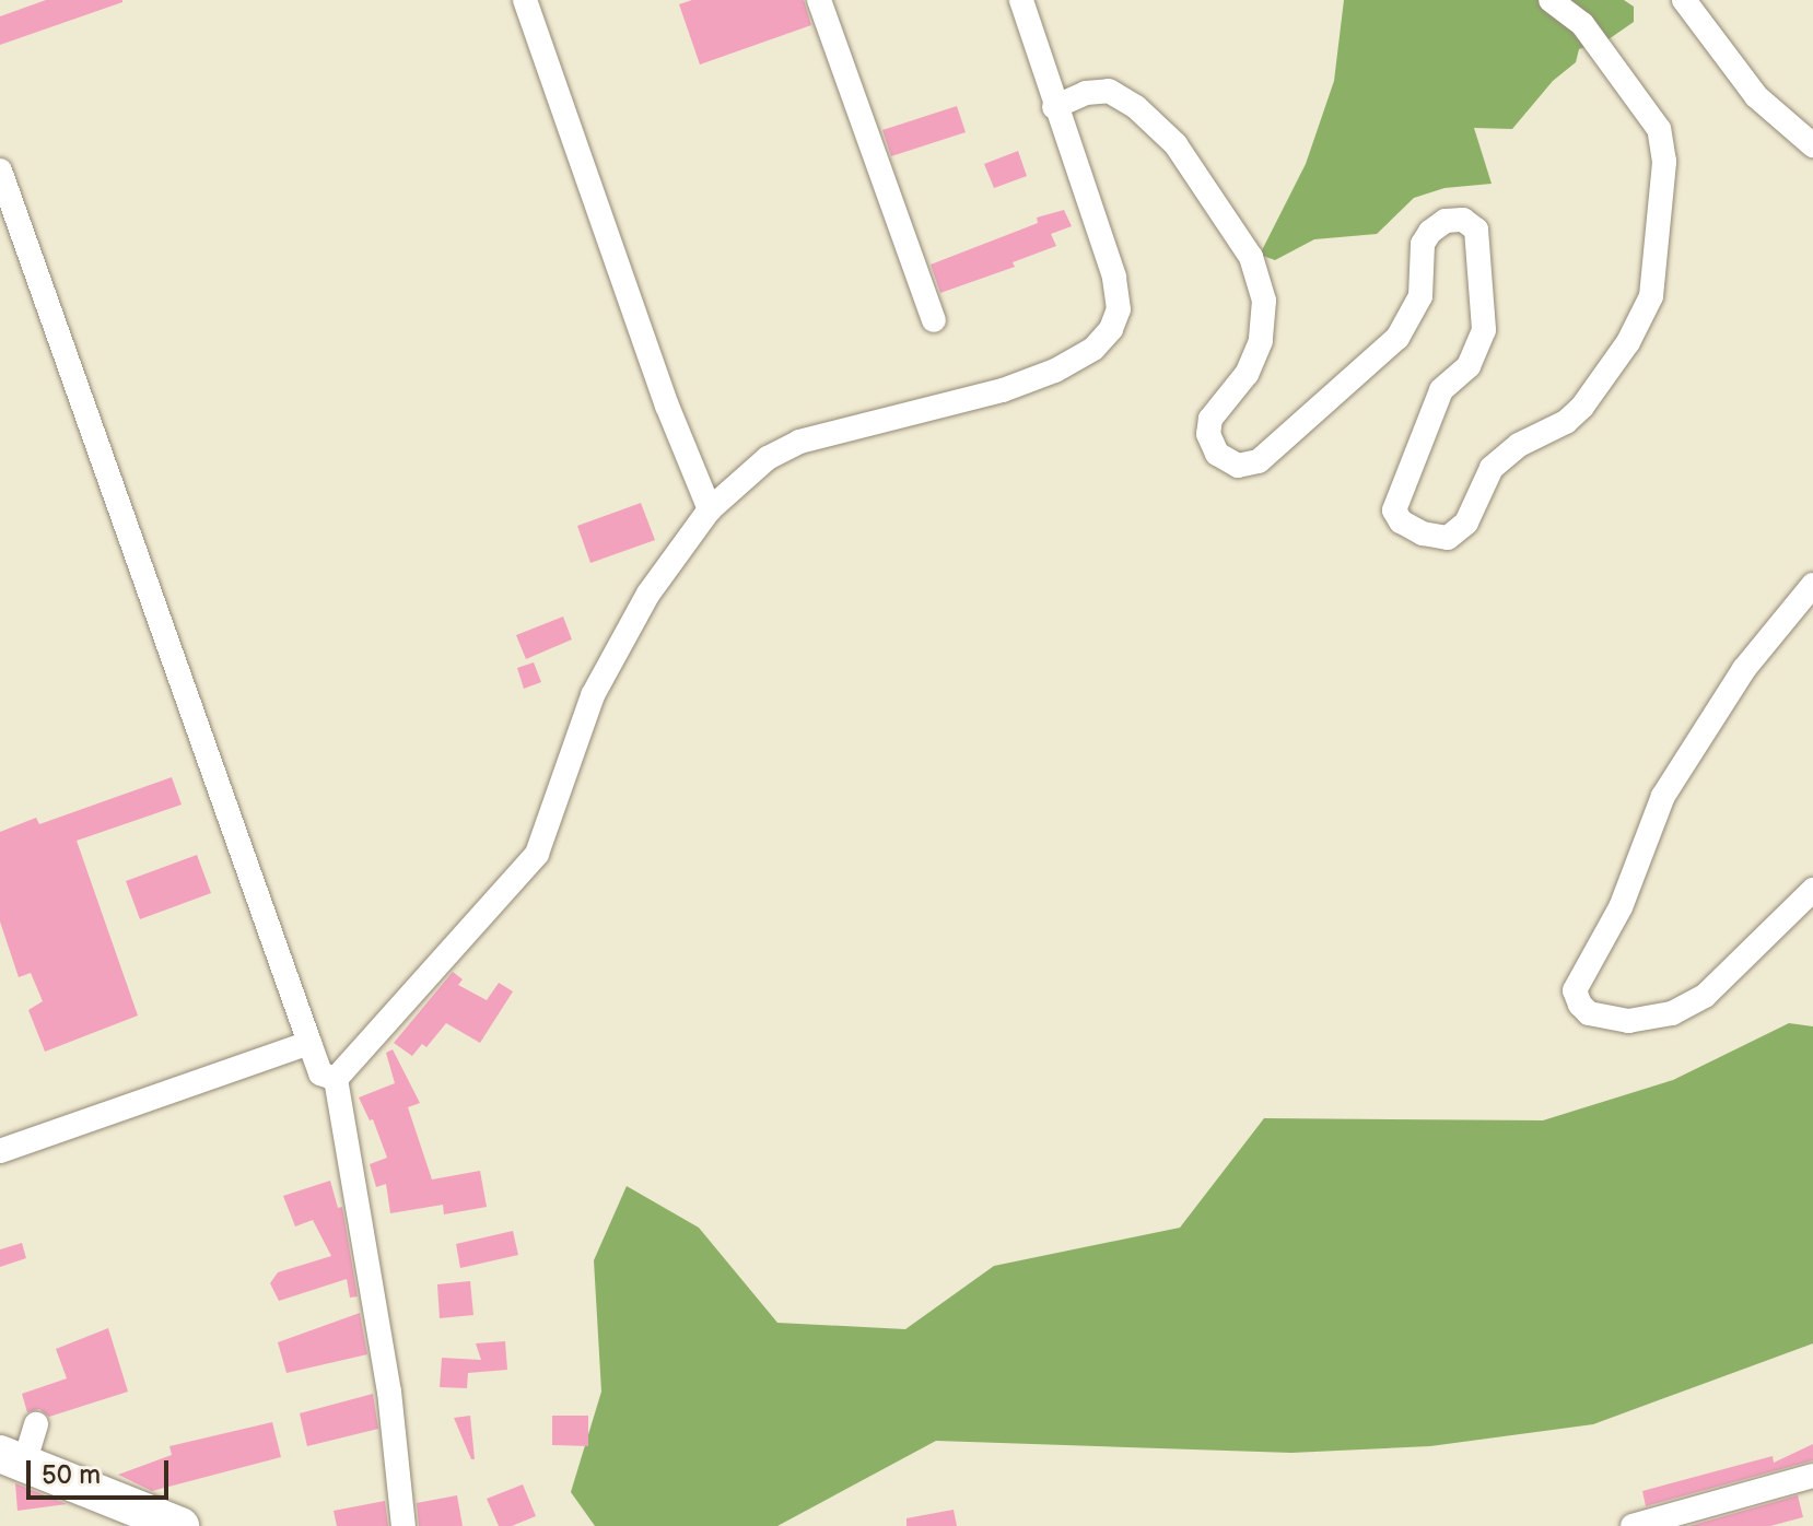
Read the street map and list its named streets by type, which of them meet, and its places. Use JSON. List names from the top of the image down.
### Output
{
  "scale_bar": "50 m"
}
